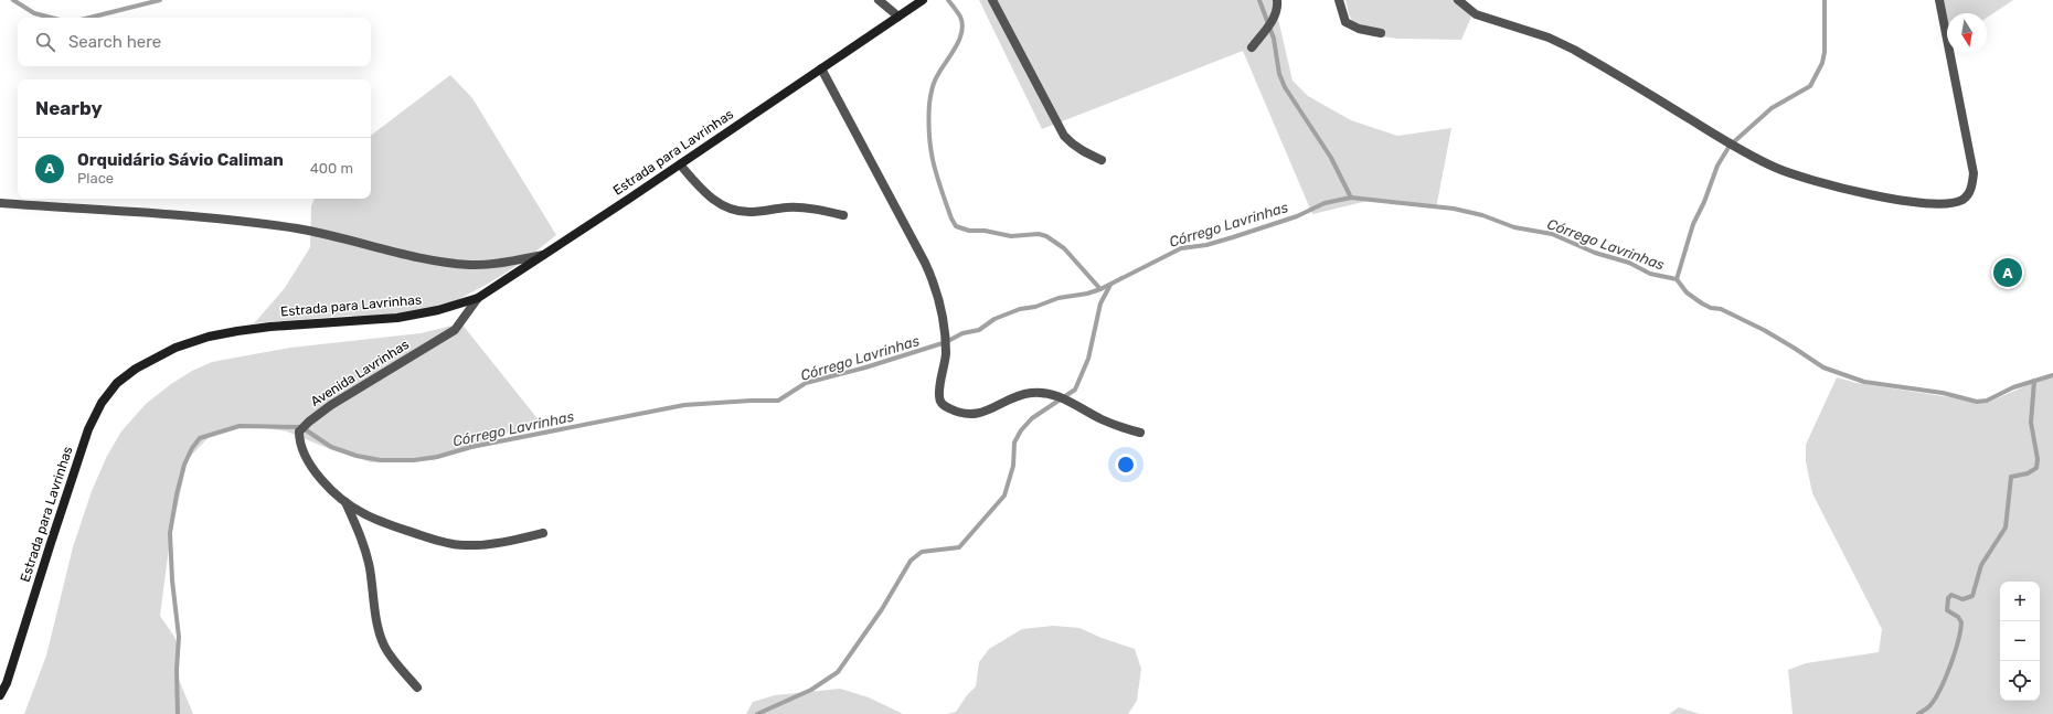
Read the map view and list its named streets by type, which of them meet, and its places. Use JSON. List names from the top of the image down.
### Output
{
  "streets": {
    "street": ["Estrada para Lavrinhas", "Avenida Lavrinhas"]
  },
  "crossings": [
    ["Estrada para Lavrinhas", "Avenida Lavrinhas"]
  ],
  "water": ["Córrego Lavrinhas"],
  "north": "bottom",
  "page": {
    "search": "Search here",
    "heading": "Nearby",
    "list": [
      {
        "mark": "A",
        "name": "Orquidário Sávio Caliman",
        "note": "Place",
        "value": "400 m"
      }
    ],
    "pins": "A",
    "map_buttons": ["+", "−"]
  }
}
